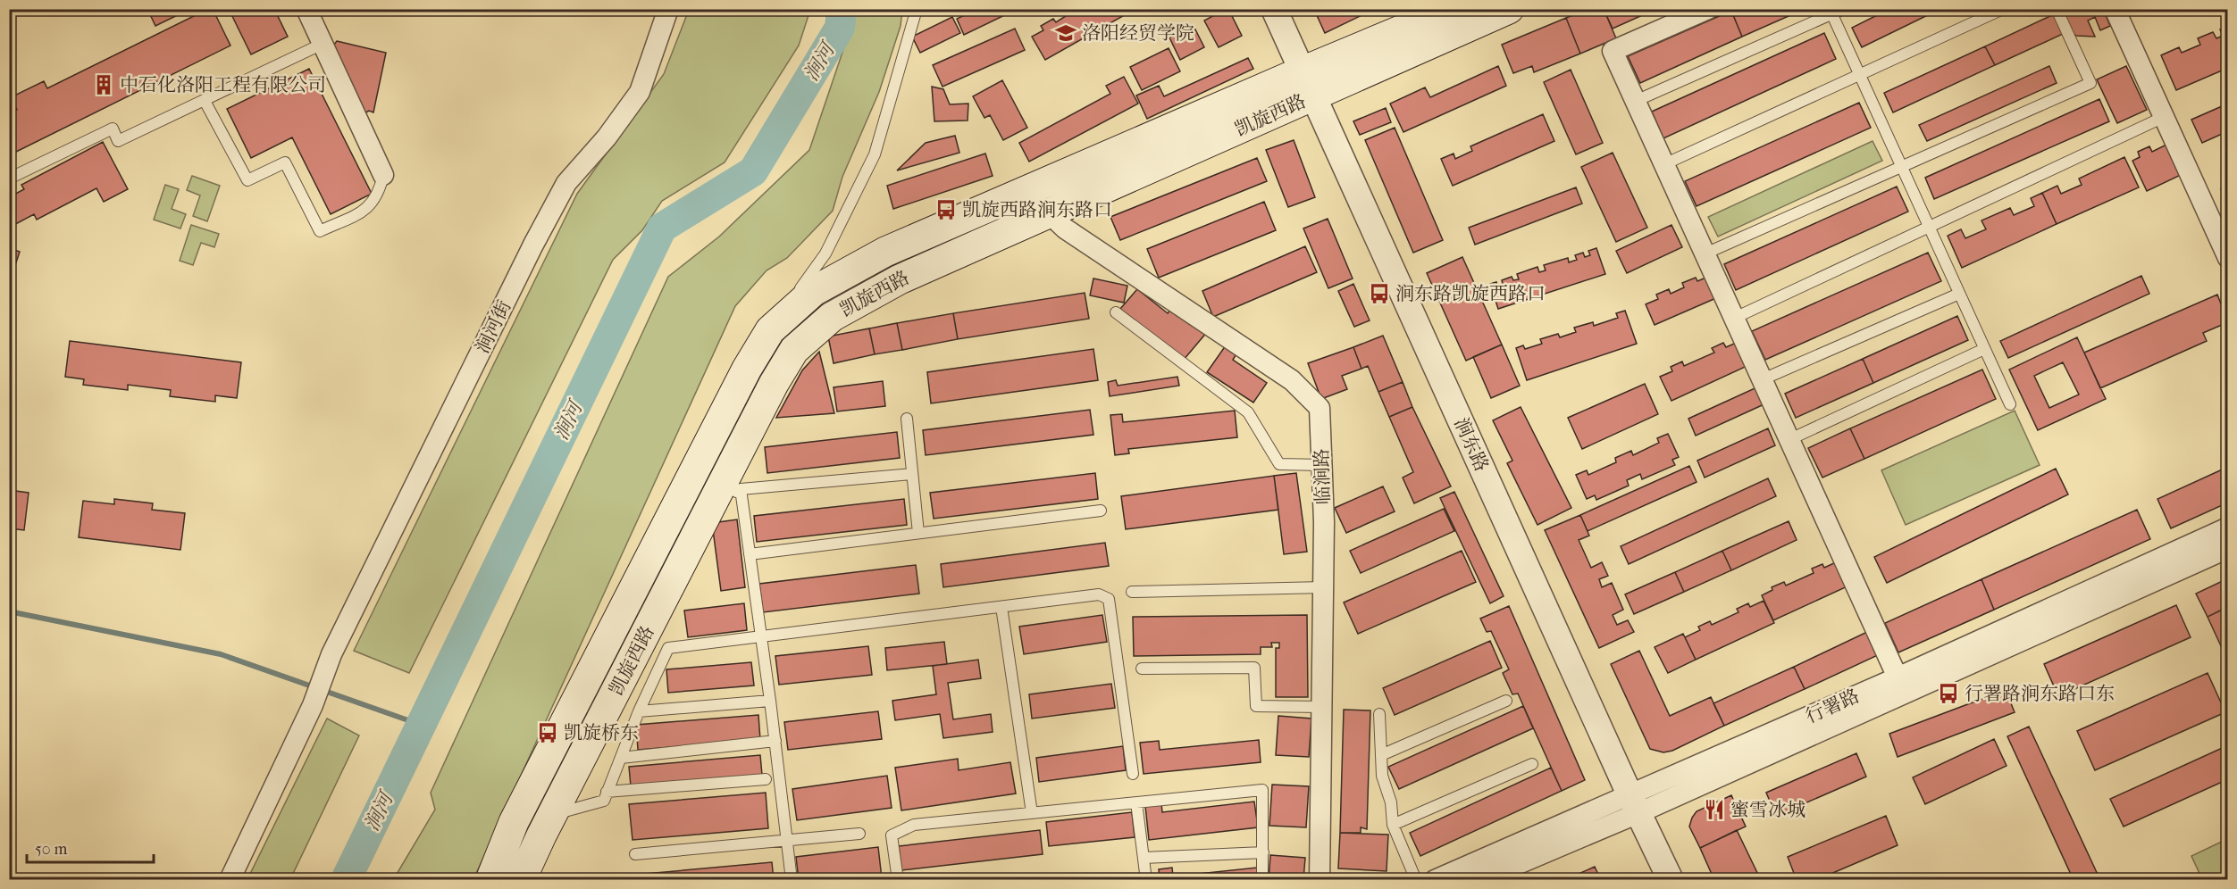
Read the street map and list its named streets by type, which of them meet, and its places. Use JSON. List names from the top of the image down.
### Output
{
  "streets": {
    "main road": ["凯旋西路"],
    "street": [
      "涧河街",
      "涧东路",
      "临涧路",
      "行署路"
    ]
  },
  "crossings": [
    ["凯旋西路", "涧东路"],
    ["凯旋西路", "临涧路"],
    ["涧东路", "行署路"]
  ],
  "water": ["涧河"],
  "places": {
    "school or university": ["洛阳经贸学院"],
    "building": ["中石化洛阳工程有限公司"],
    "bus stop": [
      "凯旋西路涧东路口",
      "涧东路凯旋西路口",
      "行署路涧东路口东",
      "凯旋桥东"
    ],
    "restaurant": ["蜜雪冰城"]
  },
  "scale_bar": "50 m"
}
